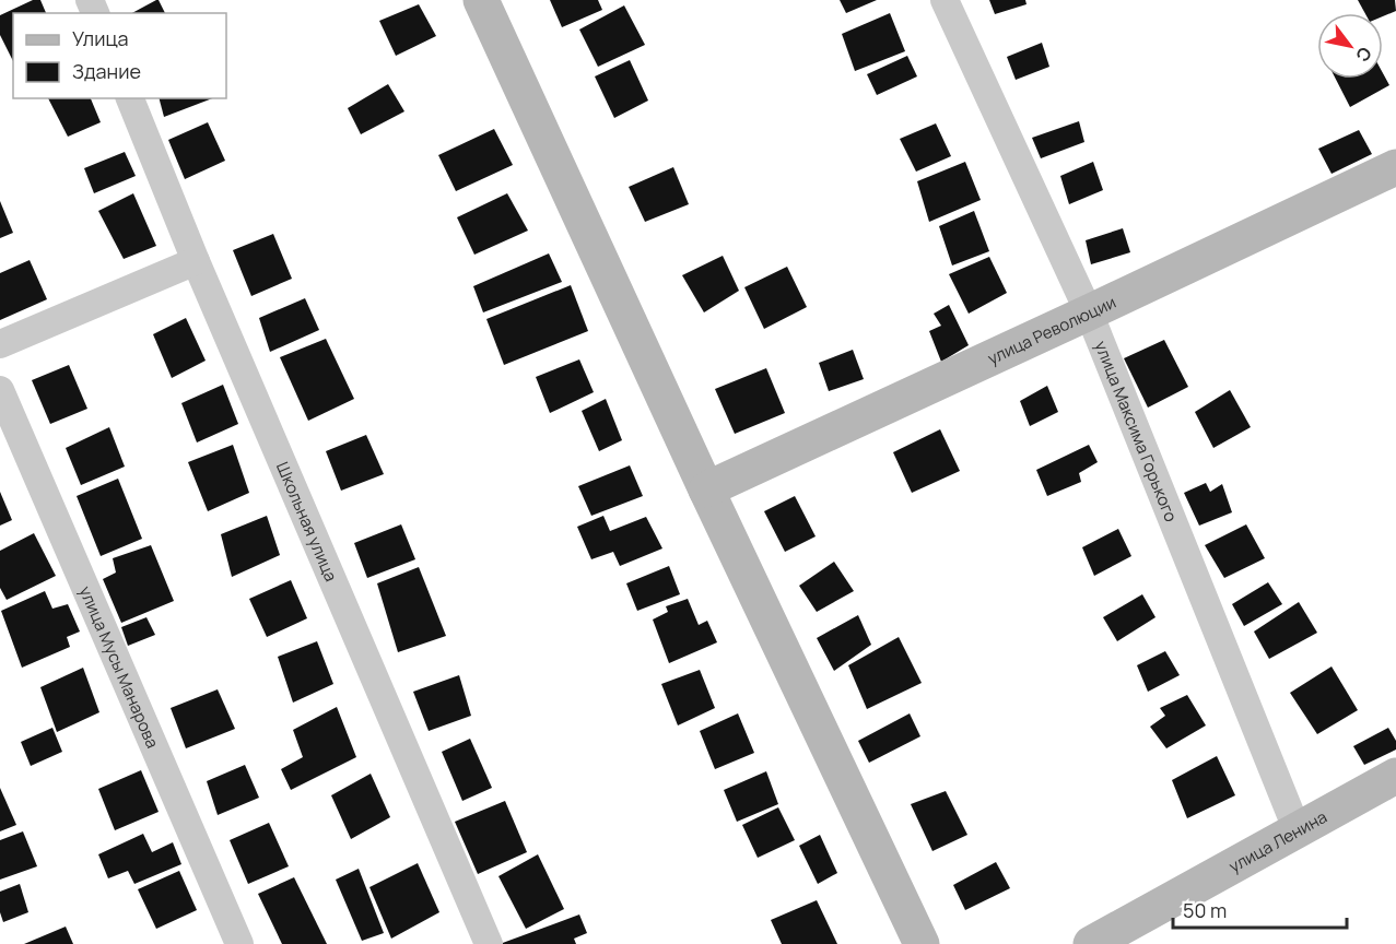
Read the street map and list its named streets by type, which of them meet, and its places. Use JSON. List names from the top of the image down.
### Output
{
  "streets": {
    "street": [
      "улица Революции",
      "улица Максима Горького",
      "Школьная улица",
      "улица Мусы Манарова",
      "улица Ленина"
    ]
  },
  "crossings": [
    ["улица Революции", "улица Максима Горького"],
    ["улица Максима Горького", "улица Ленина"]
  ],
  "legend": ["Улица", "Здание"],
  "scale_bar": "50 m",
  "north": "bottom right"
}
